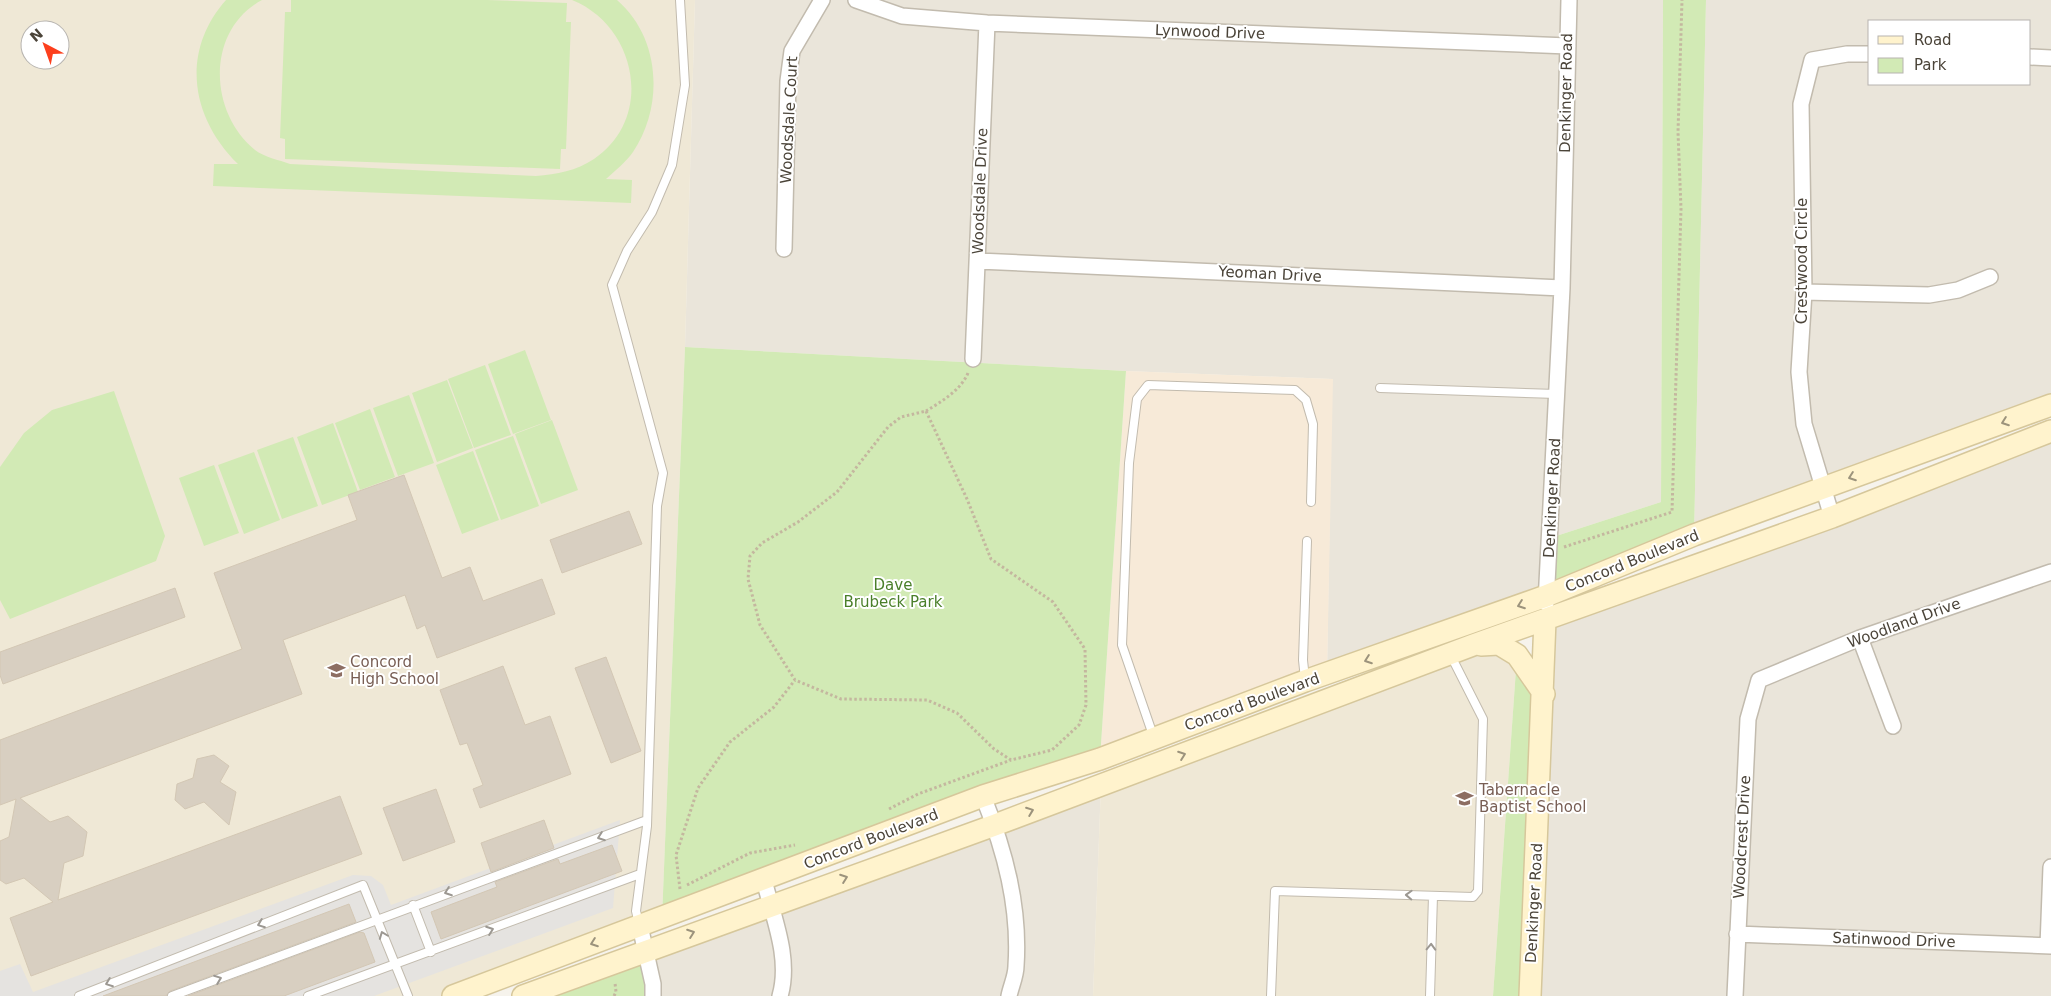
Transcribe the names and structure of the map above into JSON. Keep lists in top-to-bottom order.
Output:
{
  "streets": {
    "street": [
      "Lynwood Drive",
      "Denkinger Road",
      "Woodsdale Court",
      "Woodsdale Drive",
      "Crestwood Circle",
      "Yeoman Drive",
      "Concord Boulevard",
      "Woodland Drive",
      "Woodcrest Drive",
      "Satinwood Drive"
    ]
  },
  "crossings": [
    ["Lynwood Drive", "Denkinger Road"],
    ["Lynwood Drive", "Woodsdale Drive"],
    ["Denkinger Road", "Yeoman Drive"],
    ["Denkinger Road", "Concord Boulevard"],
    ["Woodsdale Drive", "Yeoman Drive"],
    ["Crestwood Circle", "Concord Boulevard"],
    ["Woodland Drive", "Woodcrest Drive"],
    ["Woodcrest Drive", "Satinwood Drive"]
  ],
  "parks": ["Dave Brubeck Park"],
  "places": {
    "school or university": ["Concord High School", "Tabernacle Baptist School"]
  },
  "legend": ["Road", "Park"],
  "north": "top left"
}
